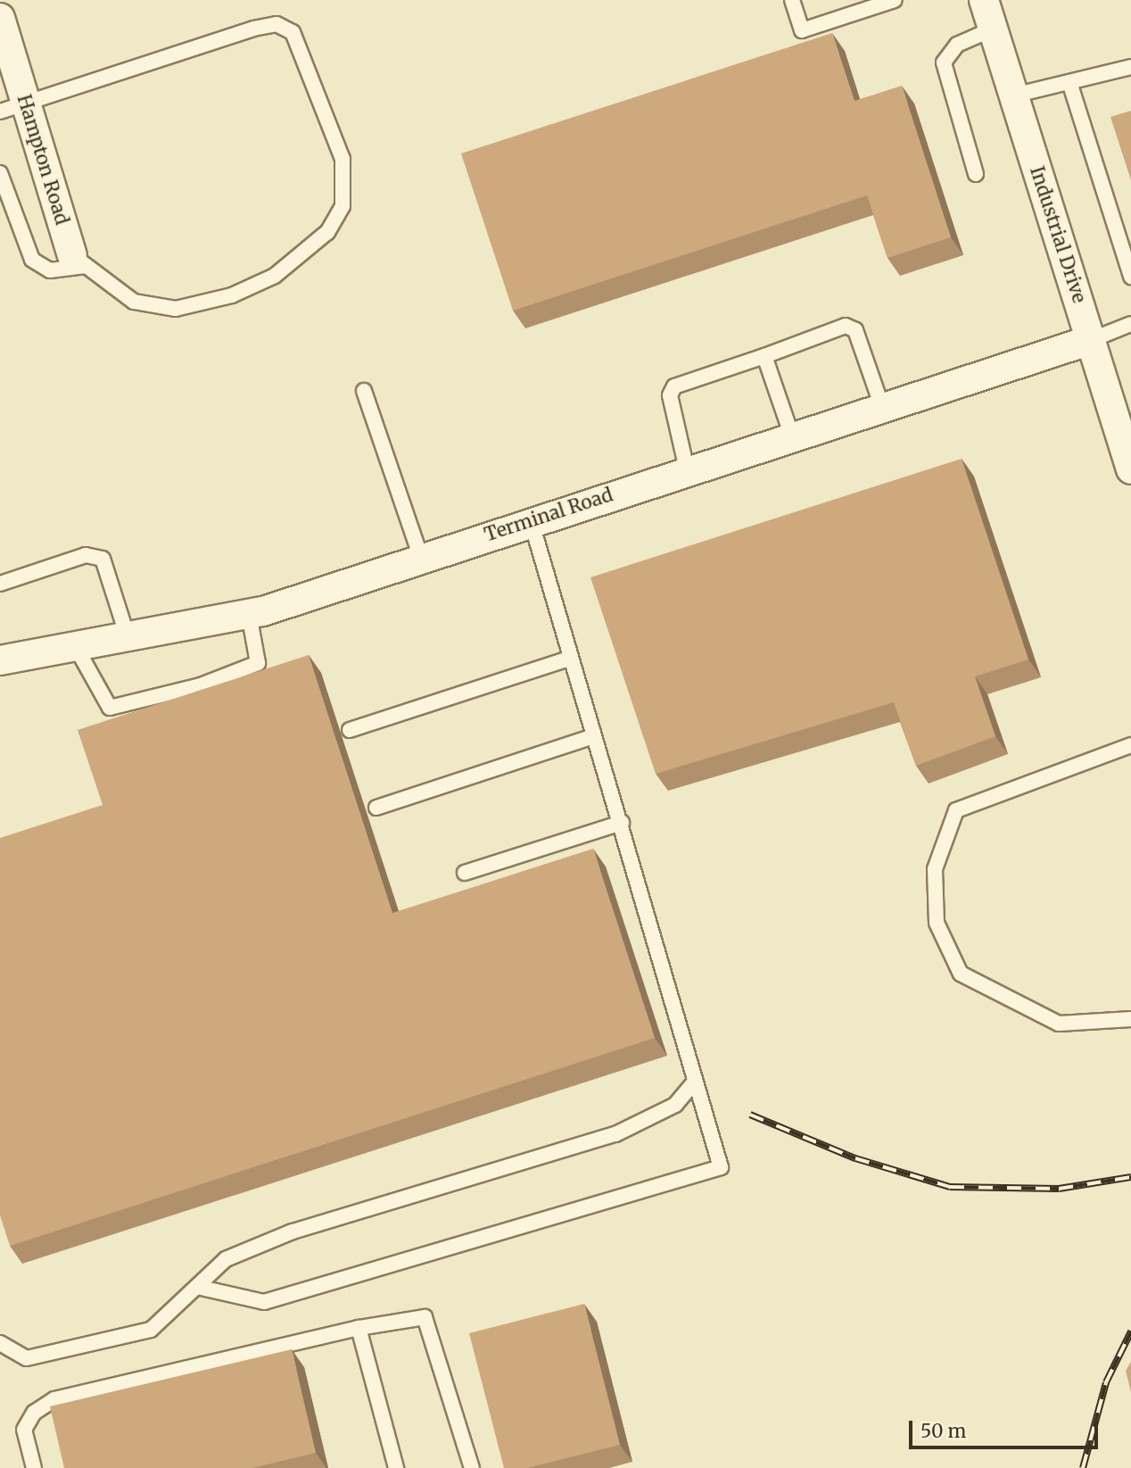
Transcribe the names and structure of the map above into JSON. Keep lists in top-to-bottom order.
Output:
{
  "streets": {
    "street": ["Hampton Road", "Industrial Drive", "Terminal Road"]
  },
  "crossings": [
    ["Industrial Drive", "Terminal Road"]
  ],
  "scale_bar": "50 m"
}
